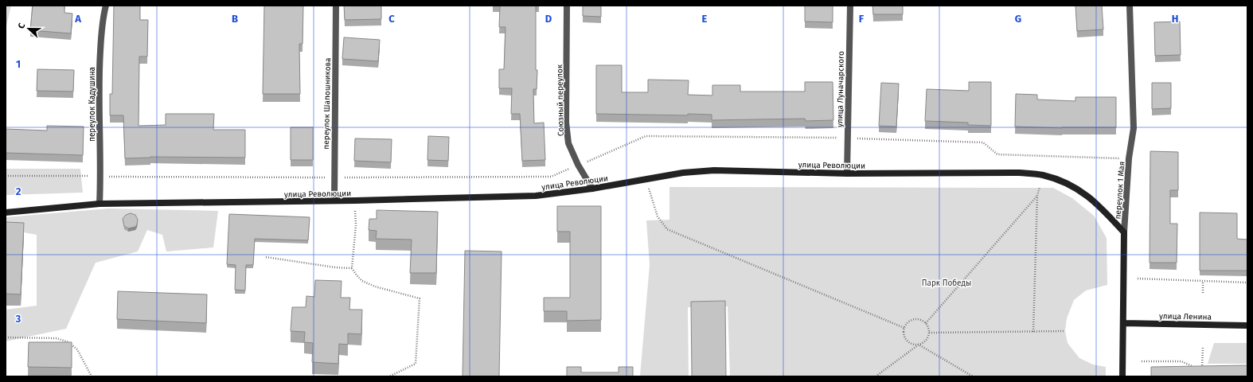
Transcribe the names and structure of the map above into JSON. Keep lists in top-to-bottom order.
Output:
{
  "streets": {
    "main road": ["улица Революции", "переулок 1 Мая", "улица Ленина"],
    "street": [
      "улица Луначарского",
      "Союзный переулок",
      "переулок Шапошникова",
      "переулок Кадушина"
    ]
  },
  "crossings": [
    ["улица Луначарского", "улица Революции"],
    ["Союзный переулок", "улица Революции"],
    ["переулок Шапошникова", "улица Революции"],
    ["переулок Кадушина", "улица Революции"],
    ["улица Революции", "переулок 1 Мая"],
    ["переулок 1 Мая", "улица Ленина"]
  ],
  "parks": ["Парк Победы"],
  "north": "left",
  "grid": {
    "columns": [
      "A",
      "B",
      "C",
      "D",
      "E",
      "F",
      "G",
      "H"
    ],
    "rows": ["1", "2", "3"]
  }
}
